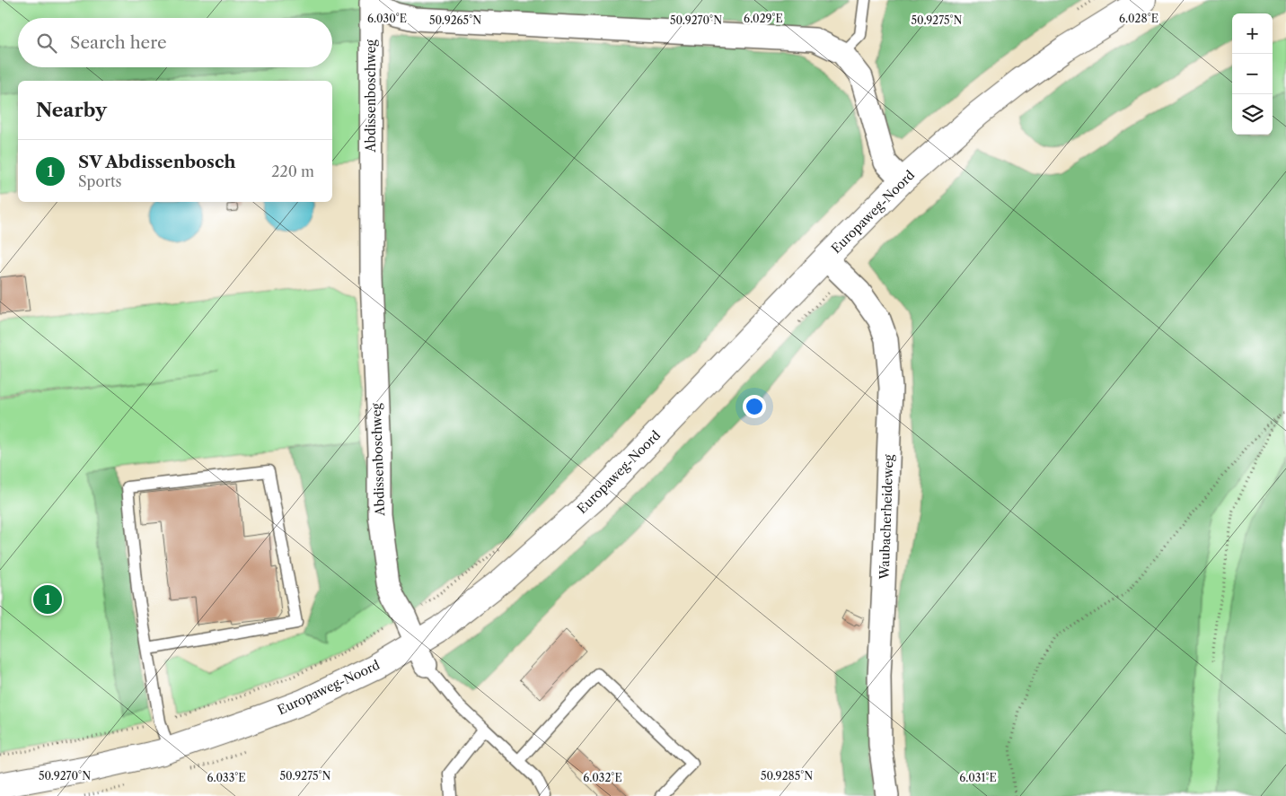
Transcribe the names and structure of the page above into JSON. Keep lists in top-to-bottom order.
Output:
{
  "streets": {
    "street": ["Abdissenboschweg", "Europaweg-Noord", "Waubacherheideweg"]
  },
  "crossings": [
    ["Abdissenboschweg", "Europaweg-Noord"],
    ["Europaweg-Noord", "Waubacherheideweg"]
  ],
  "page": {
    "map_buttons": ["+", "−"],
    "search": "Search here",
    "heading": "Nearby",
    "list": [
      {
        "mark": "1",
        "name": "SV Abdissenbosch",
        "note": "Sports",
        "value": "220 m"
      }
    ],
    "pins": "1"
  },
  "coordinates": [
    "6.029°E",
    "6.030°E",
    "6.028°E",
    "50.9265°N",
    "50.9270°N",
    "50.9275°N",
    "50.9285°N",
    "6.033°E",
    "6.032°E",
    "6.031°E"
  ]
}
